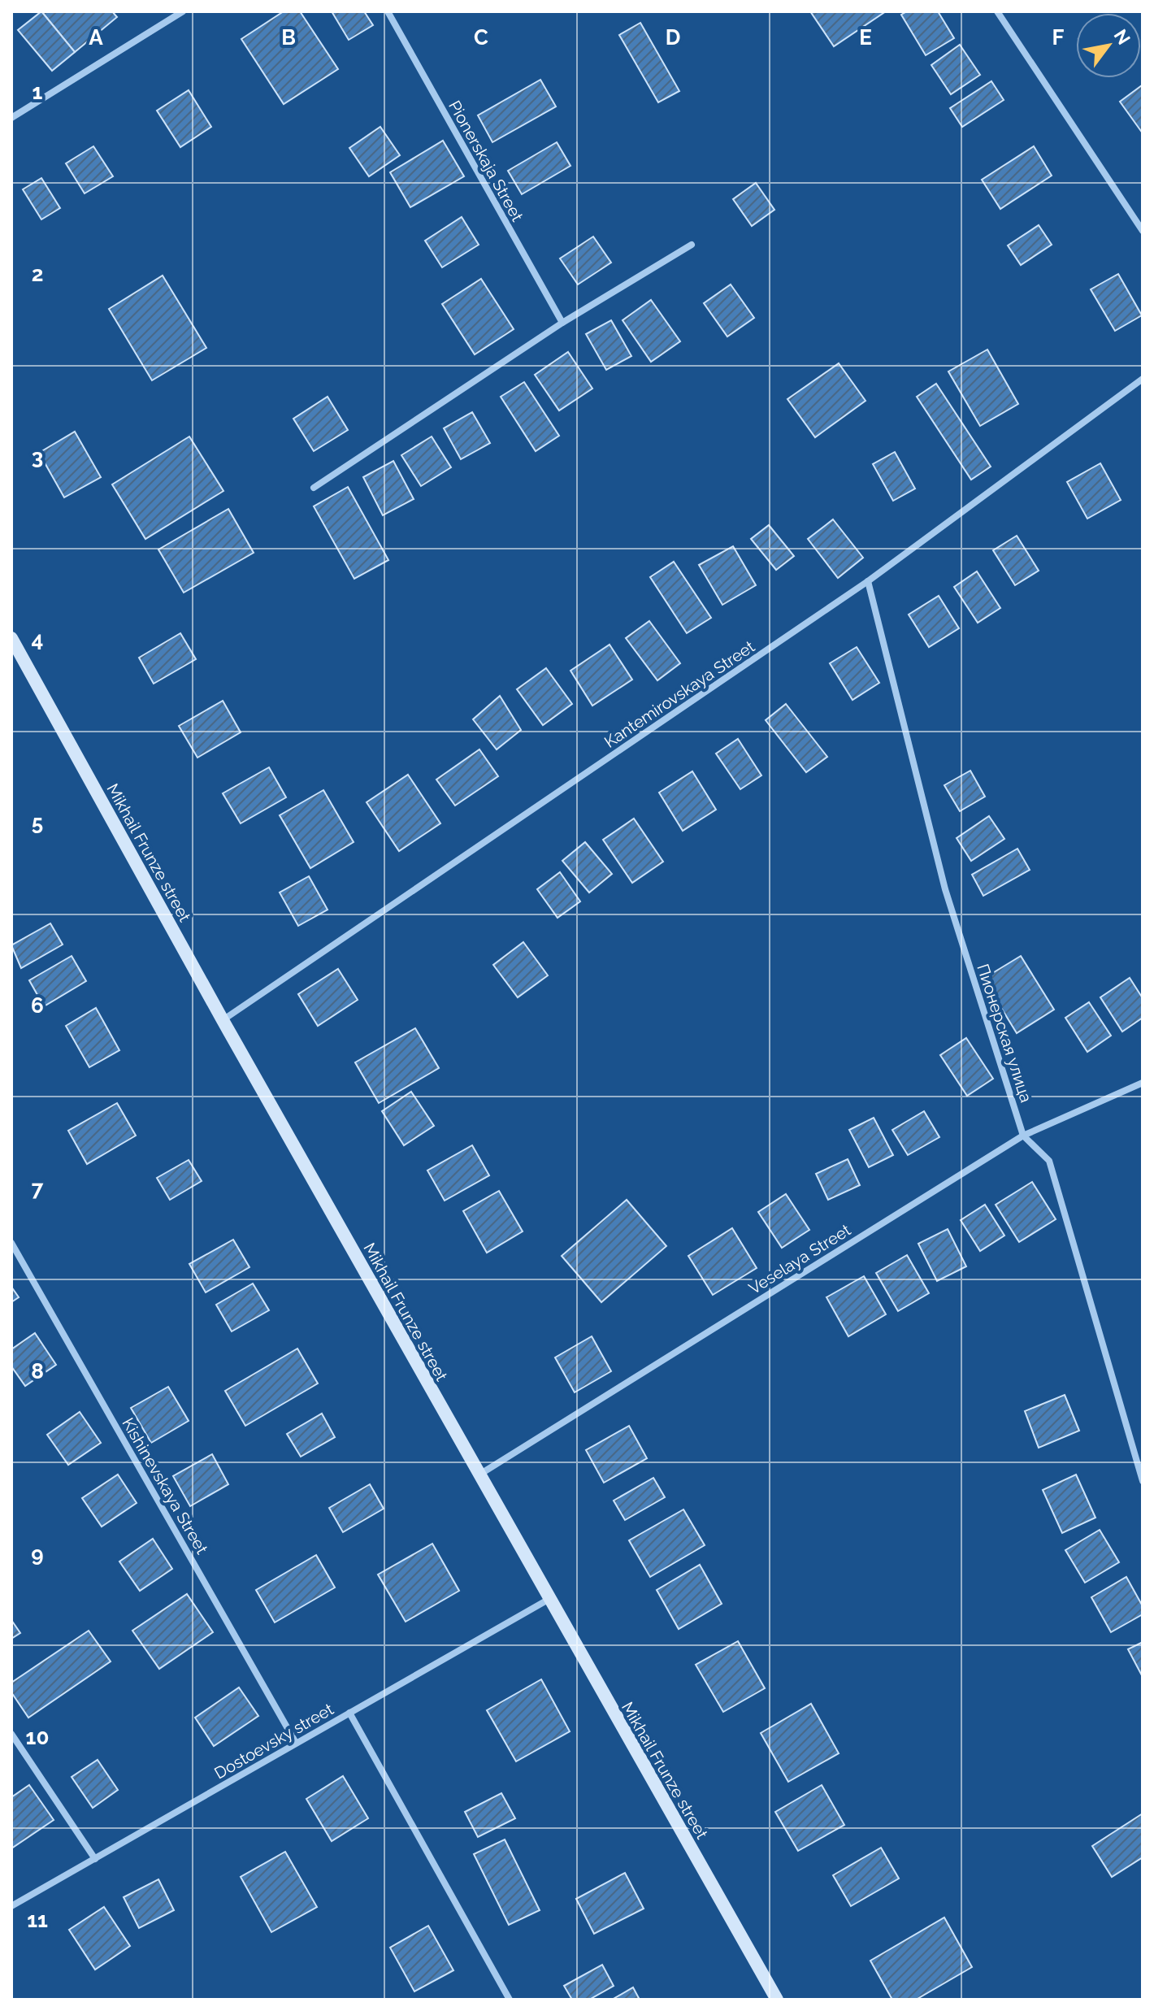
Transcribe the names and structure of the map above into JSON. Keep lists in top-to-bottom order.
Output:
{
  "streets": {
    "main road": ["Mikhail Frunze street"],
    "street": [
      "Pionerskaja Street",
      "Kantemirovskaya Street",
      "Пионерская улица",
      "Veselaya Street",
      "Kishinevskaya Street",
      "Dostoevsky street"
    ]
  },
  "crossings": [
    ["Kantemirovskaya Street", "Mikhail Frunze street"],
    ["Kantemirovskaya Street", "Пионерская улица"],
    ["Mikhail Frunze street", "Veselaya Street"],
    ["Mikhail Frunze street", "Dostoevsky street"],
    ["Пионерская улица", "Veselaya Street"],
    ["Kishinevskaya Street", "Dostoevsky street"]
  ],
  "north": "top right",
  "grid": {
    "columns": [
      "A",
      "B",
      "C",
      "D",
      "E",
      "F"
    ],
    "rows": [
      "1",
      "2",
      "3",
      "4",
      "5",
      "6",
      "7",
      "8",
      "9",
      "10",
      "11"
    ]
  }
}
